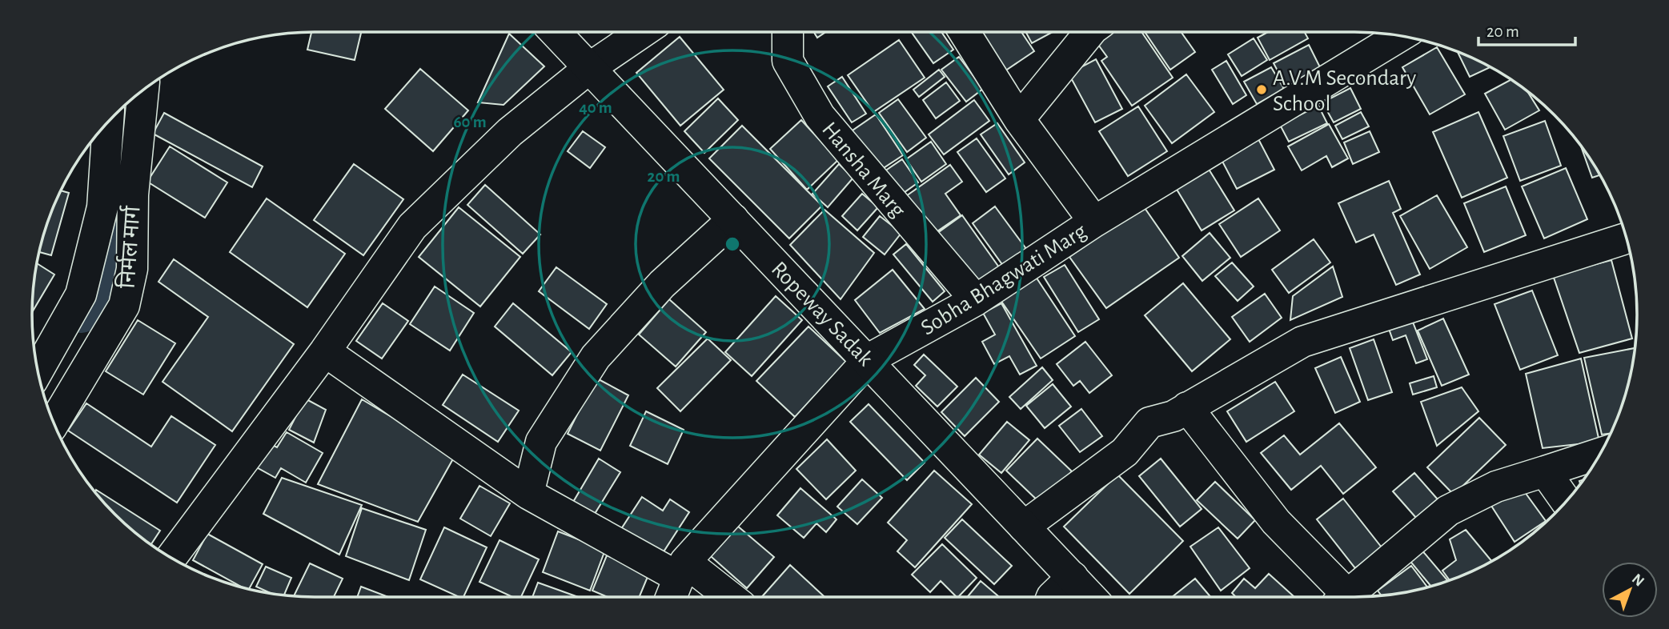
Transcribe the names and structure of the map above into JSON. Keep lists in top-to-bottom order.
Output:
{
  "streets": {
    "street": [
      "Hansha Marg",
      "निर्मल मार्ग",
      "Sobha Bhagwati Marg",
      "Ropeway Sadak"
    ]
  },
  "crossings": [
    ["Hansha Marg", "Sobha Bhagwati Marg"],
    ["Sobha Bhagwati Marg", "Ropeway Sadak"]
  ],
  "places": ["A.V.M Secondary School"],
  "scale_bar": "20 m",
  "north": "top right",
  "rings": ["40 m", "60 m", "20 m"]
}
